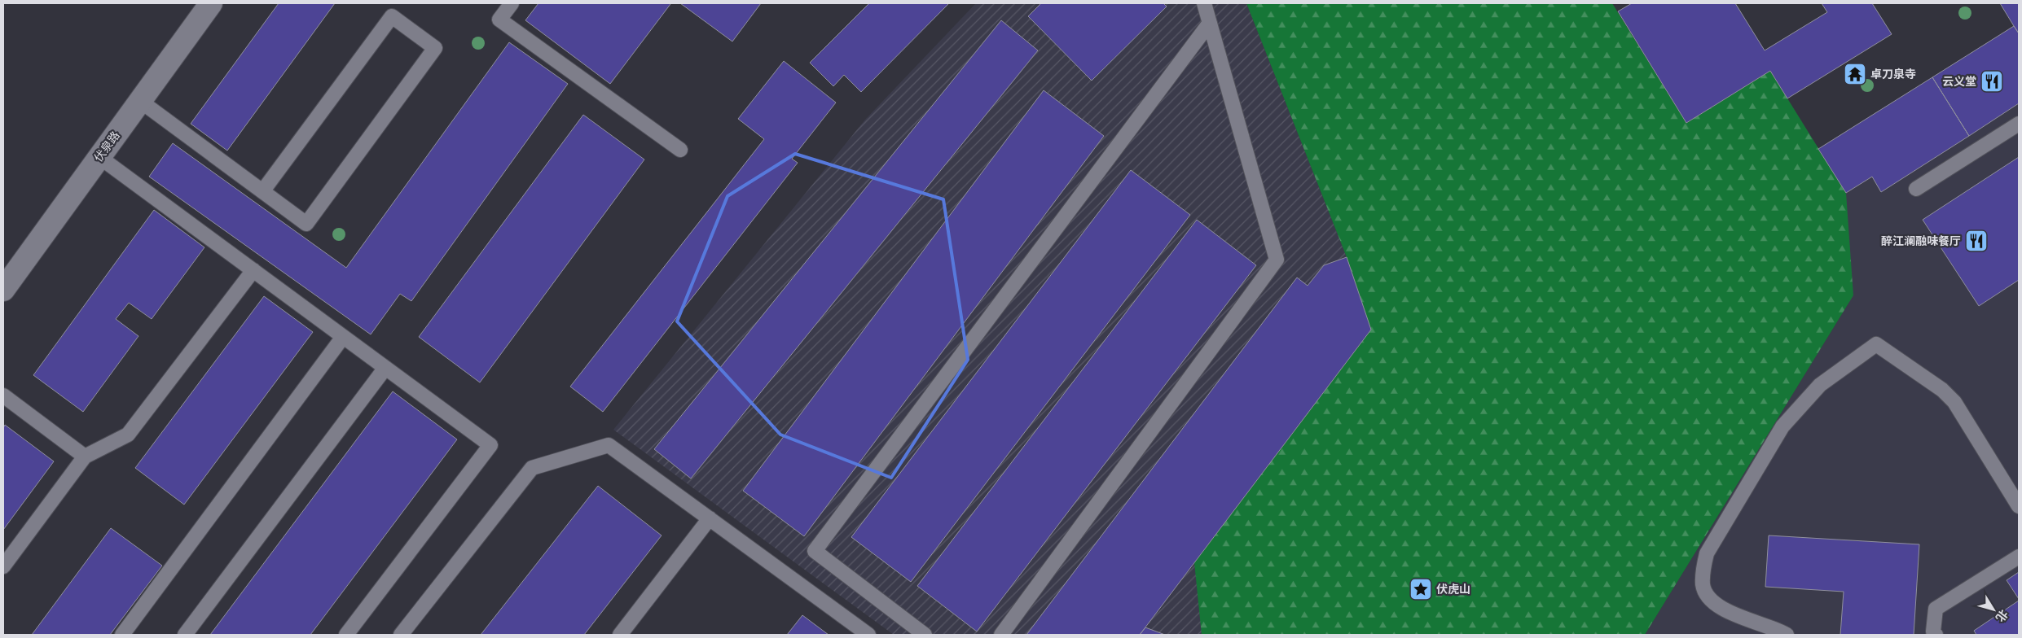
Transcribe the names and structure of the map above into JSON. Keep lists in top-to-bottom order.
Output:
{
  "streets": {
    "street": ["伏泉路"]
  },
  "places": {
    "temple": ["卓刀泉寺"],
    "restaurant": ["云义堂", "醉江澜融味餐厅"],
    "place": ["伏虎山"]
  },
  "north": "bottom right"
}
